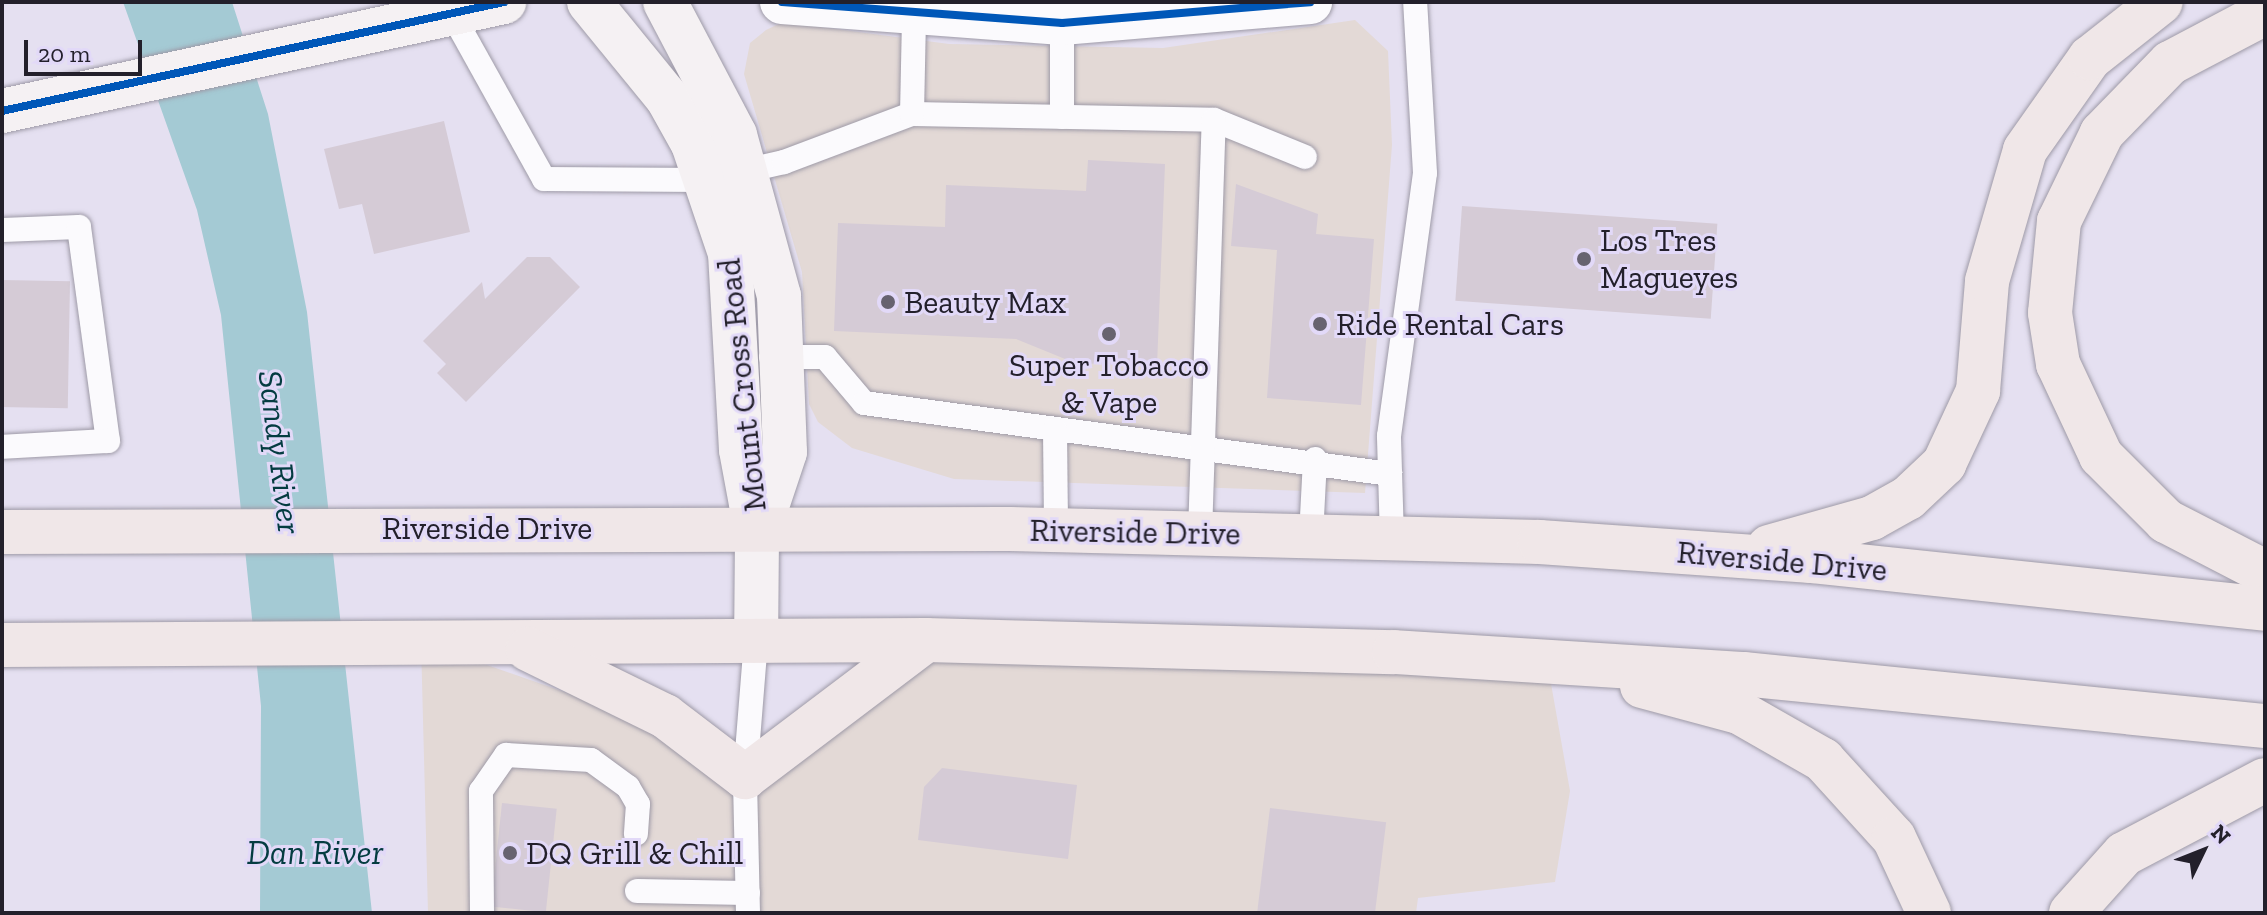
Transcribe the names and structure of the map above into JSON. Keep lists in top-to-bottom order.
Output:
{
  "streets": {
    "main road": ["Mount Cross Road", "Riverside Drive"]
  },
  "crossings": [
    ["Mount Cross Road", "Riverside Drive"]
  ],
  "water": ["Sandy River", "Dan River"],
  "places": [
    "Los Tres Magueyes",
    "Beauty Max",
    "Ride Rental Cars",
    "Super Tobacco & Vape",
    "DQ Grill & Chill"
  ],
  "scale_bar": "20 m",
  "north": "top right"
}
